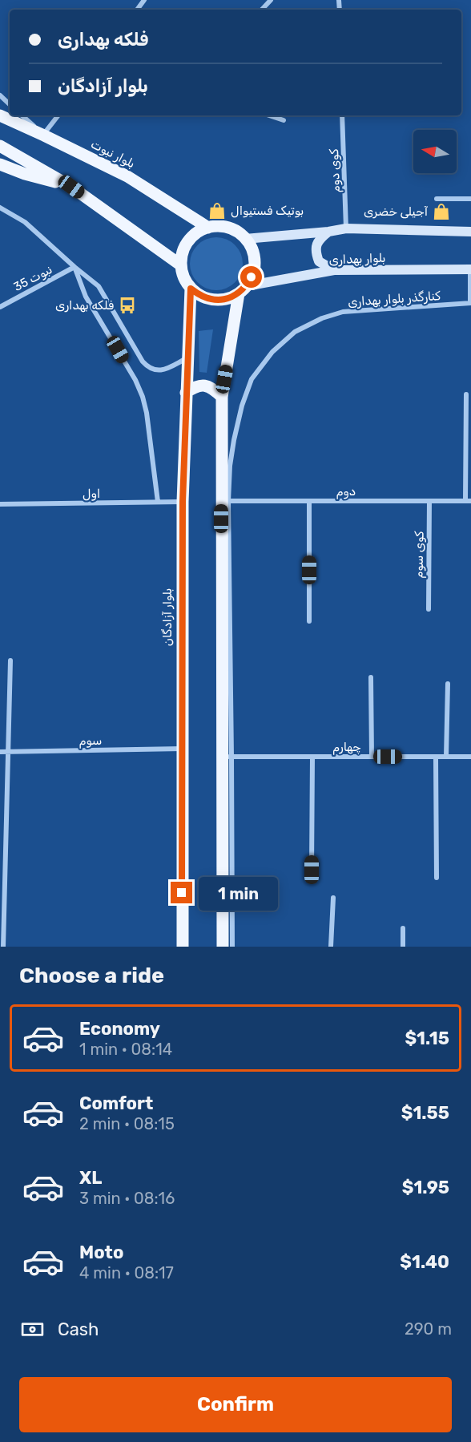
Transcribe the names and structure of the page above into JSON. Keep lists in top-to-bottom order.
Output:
{
  "streets": {
    "main road": ["بلوار نبوت", "بلوار بهداری", "بلوار آزادگان"],
    "street": [
      "کوی دوم",
      "نبوت 35",
      "کنارگذر بلوار بهداری",
      "دوم",
      "اول",
      "کوی سوم",
      "سوم",
      "چهارم"
    ]
  },
  "crossings": [
    ["بلوار نبوت", "بلوار بهداری"],
    ["بلوار نبوت", "بلوار آزادگان"],
    ["بلوار بهداری", "بلوار آزادگان"],
    ["کنارگذر بلوار بهداری", "دوم"],
    ["دوم", "کوی سوم"],
    ["اول", "بلوار آزادگان"],
    ["بلوار آزادگان", "سوم"]
  ],
  "places": {
    "shop": ["بوتیک فستیوال", "آجیلی خضری"],
    "bus stop": ["فلکه بهداری"]
  },
  "north": "left",
  "page": {
    "banner": ["فلکه بهداری", "بلوار آزادگان"],
    "bubble": "1 min",
    "heading": "Choose a ride",
    "list": [
      {
        "name": "Economy",
        "note": "1 min · 08:14",
        "value": "$1.15"
      },
      {
        "name": "Comfort",
        "note": "2 min · 08:15",
        "value": "$1.55"
      },
      {
        "name": "XL",
        "note": "3 min · 08:16",
        "value": "$1.95"
      },
      {
        "name": "Moto",
        "note": "4 min · 08:17",
        "value": "$1.40"
      }
    ],
    "pay": ["Cash", "290 m"],
    "buttons": "Confirm"
  }
}
